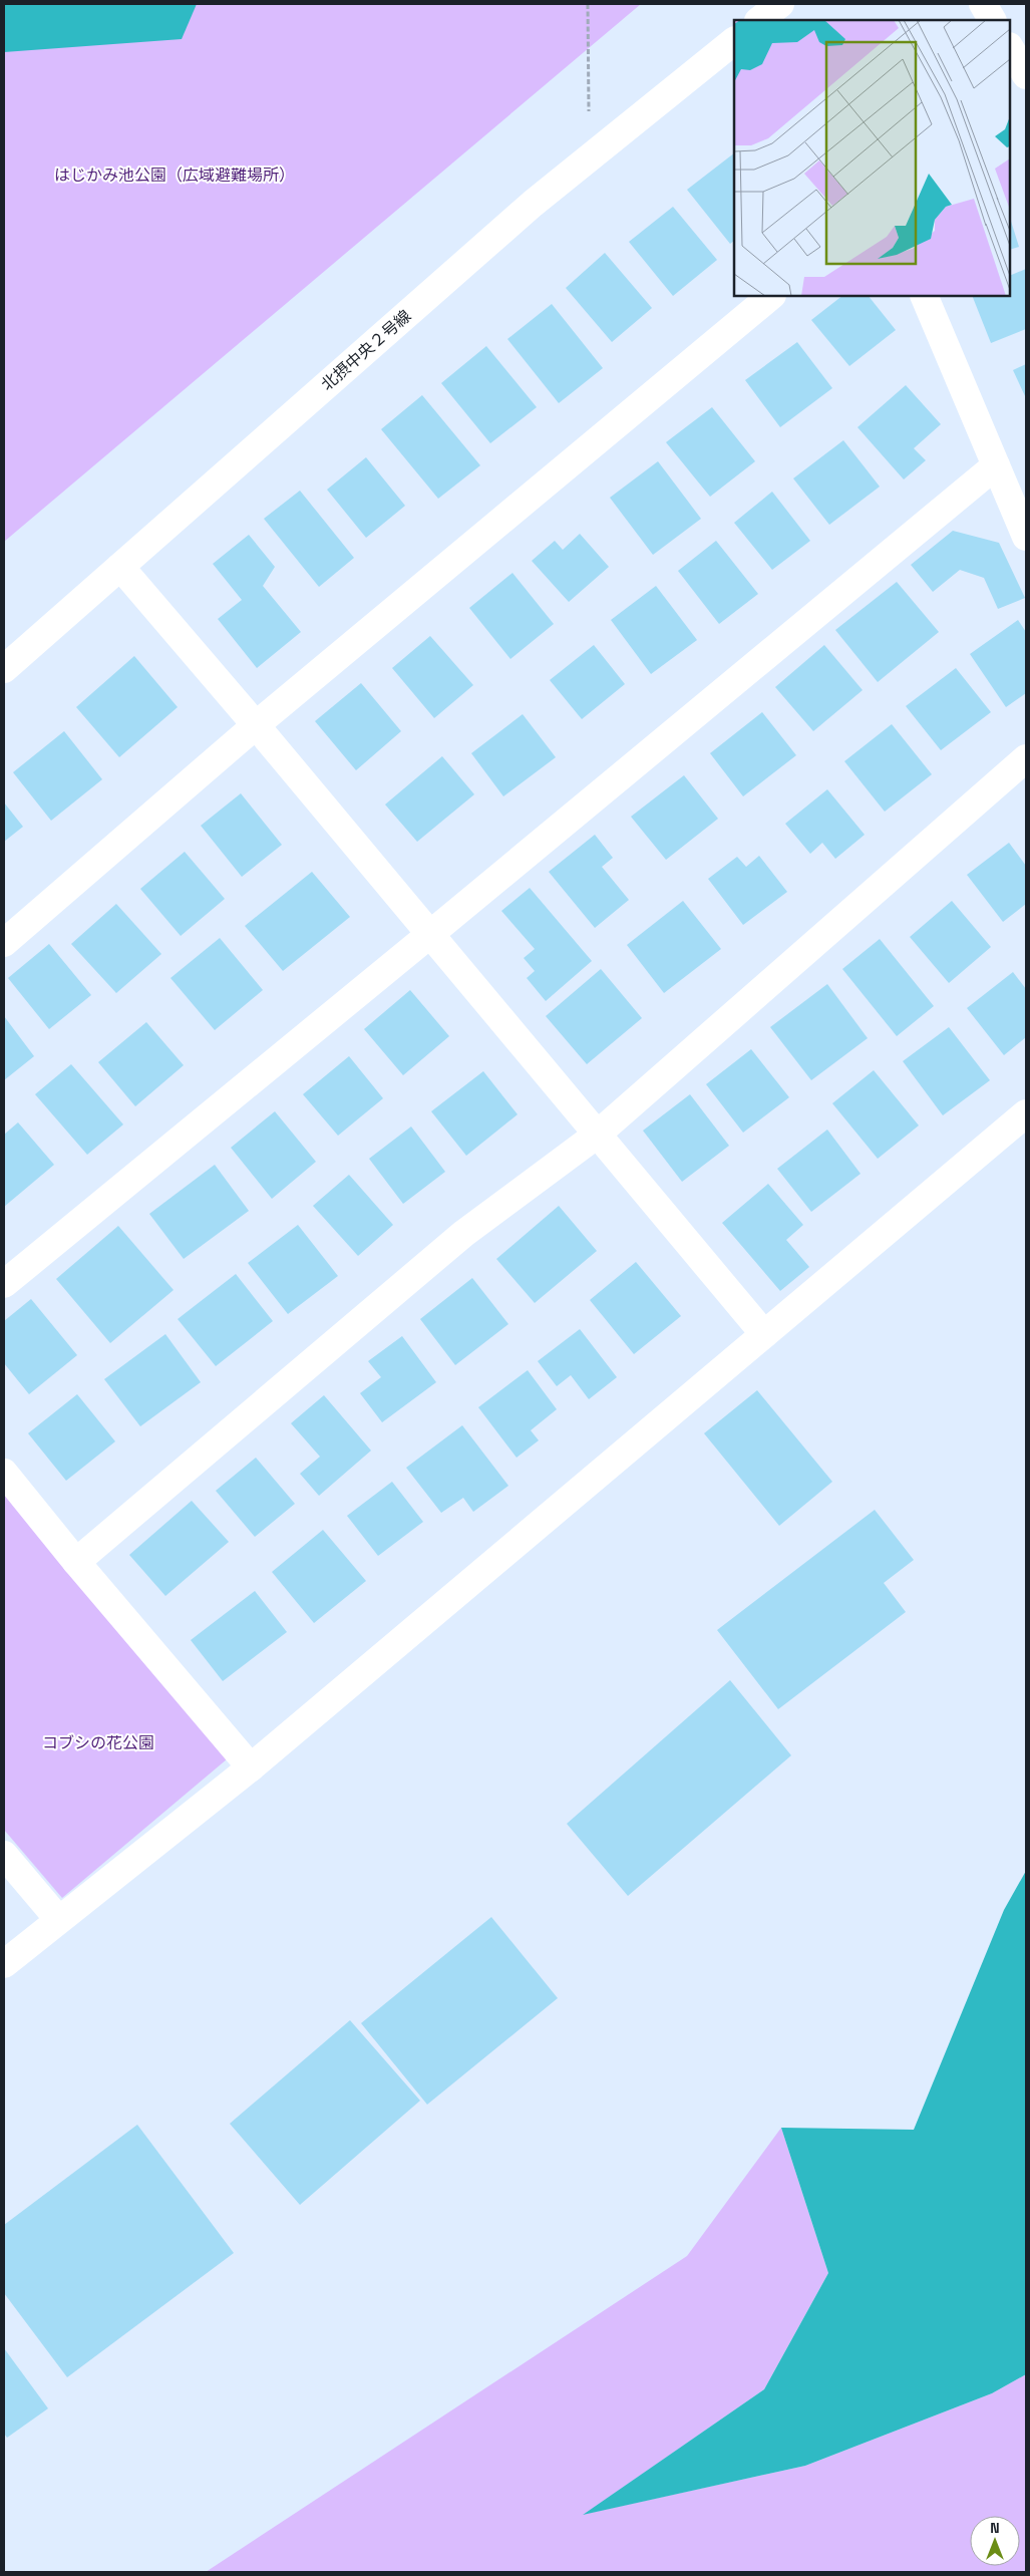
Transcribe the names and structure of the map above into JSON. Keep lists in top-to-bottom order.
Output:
{
  "streets": {
    "street": ["北摂中央２号線"]
  },
  "parks": ["はじかみ池公園（広域避難場所）", "コブシの花公園"],
  "north": "top"
}
